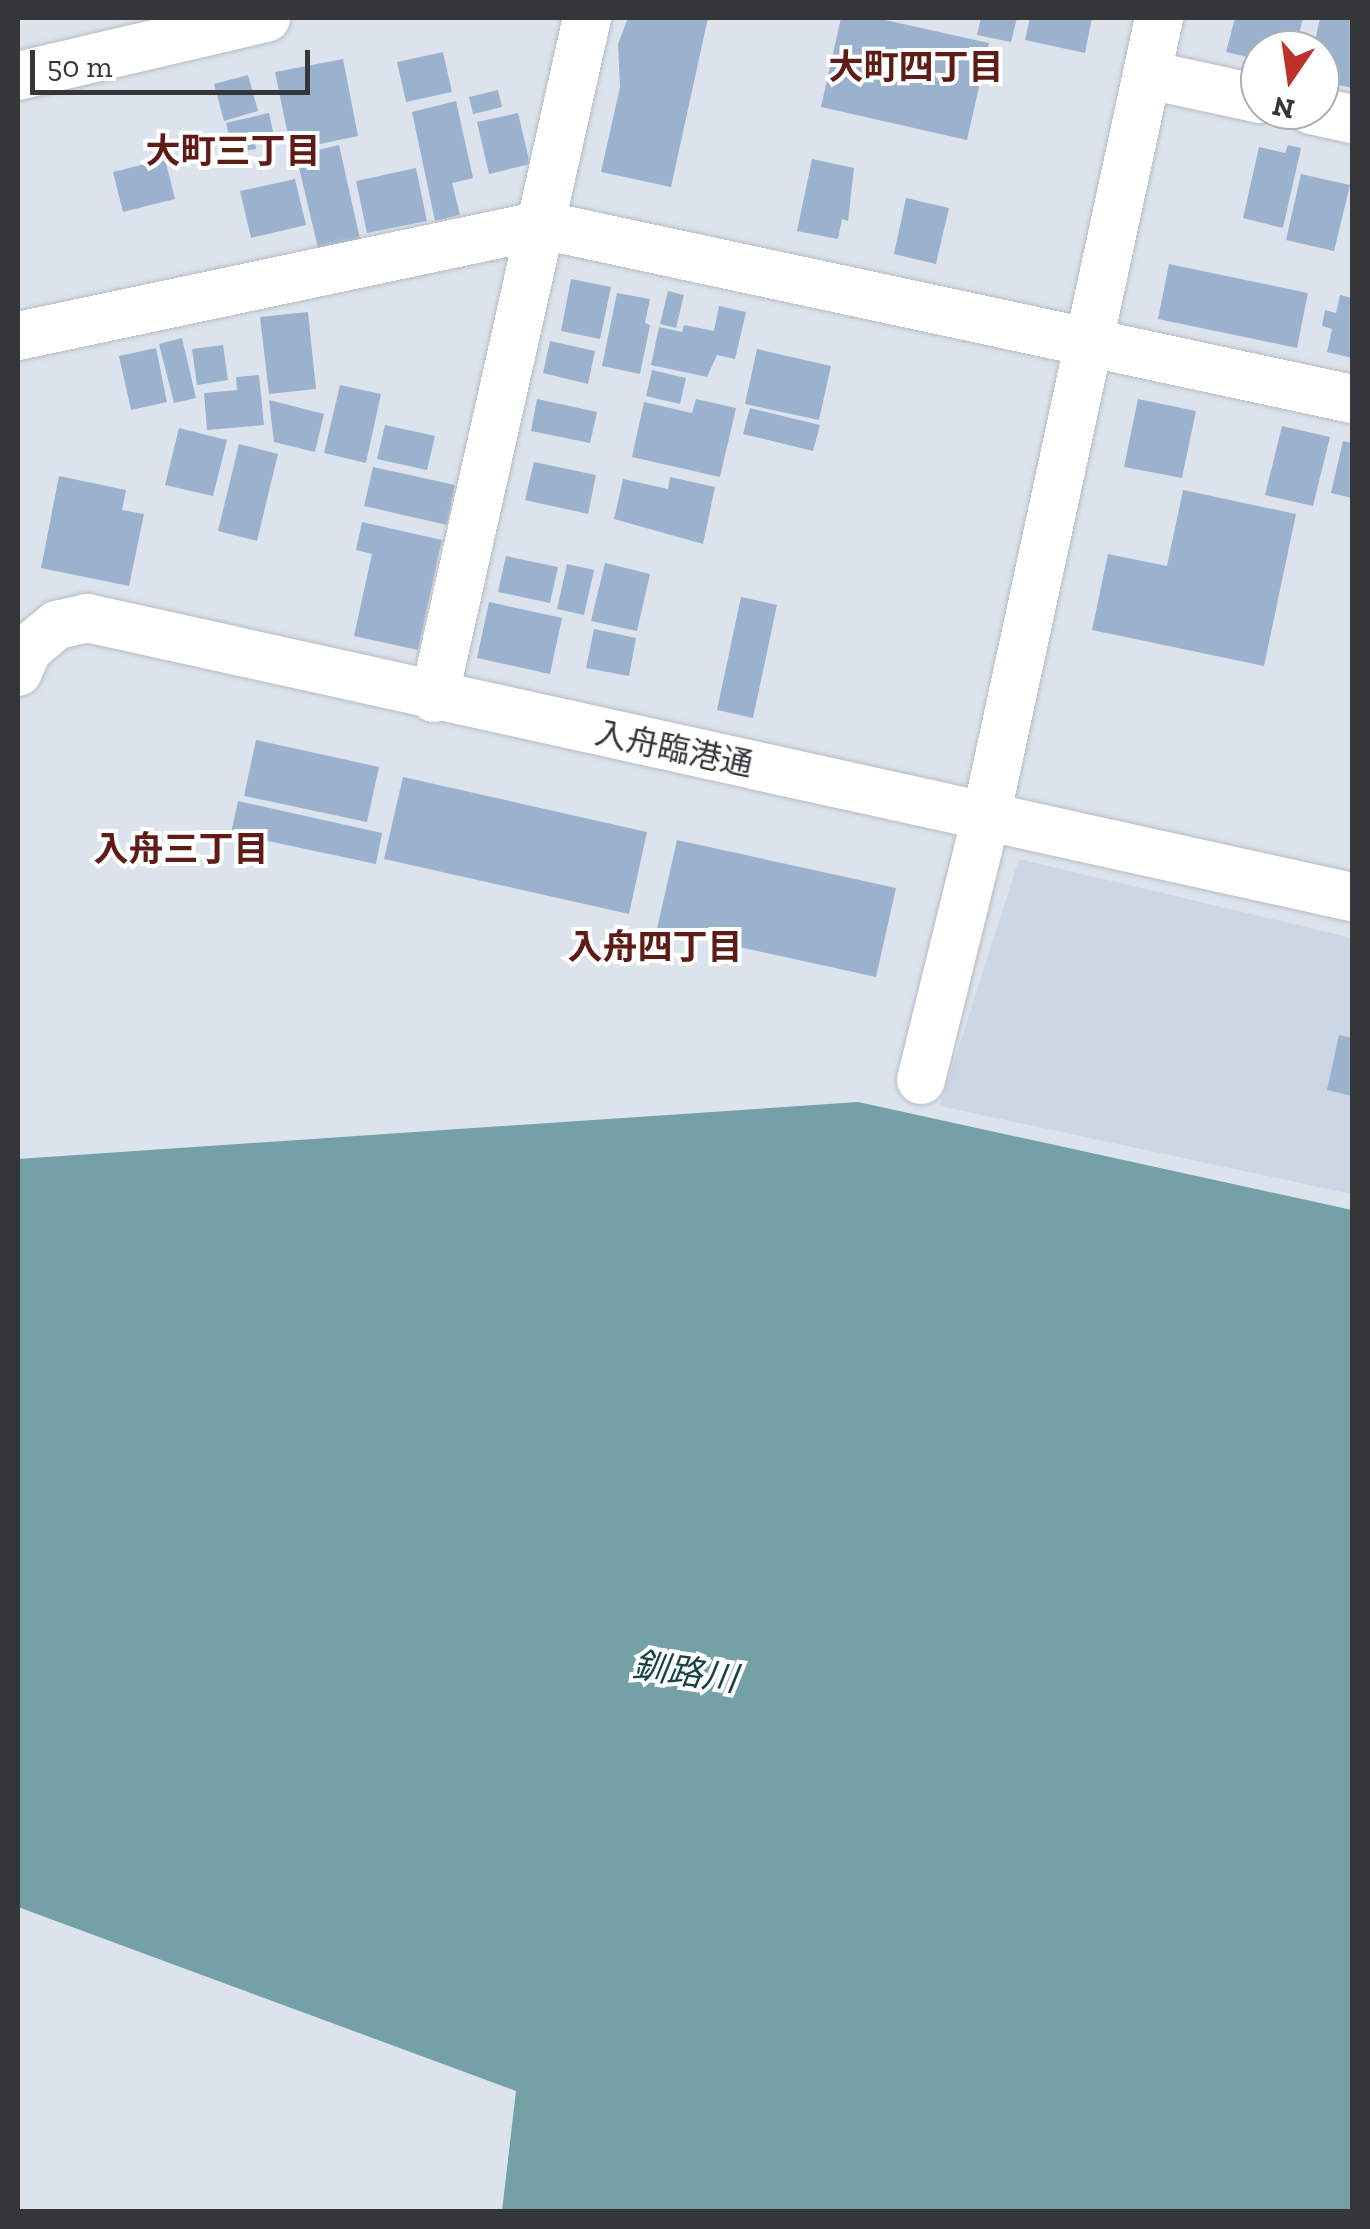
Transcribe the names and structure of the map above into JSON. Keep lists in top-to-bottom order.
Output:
{
  "streets": {
    "street": ["入舟臨港通"]
  },
  "districts": [
    "大町四丁目",
    "大町三丁目",
    "入舟三丁目",
    "入舟四丁目"
  ],
  "water": ["釧路川"],
  "scale_bar": "50 m",
  "north": "bottom"
}
